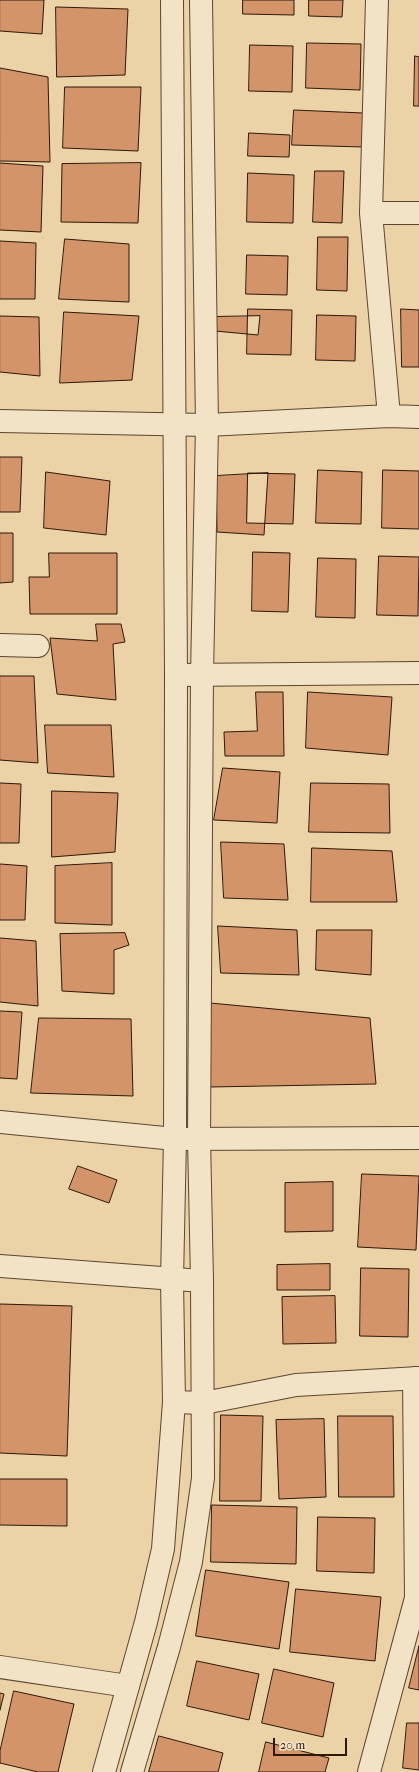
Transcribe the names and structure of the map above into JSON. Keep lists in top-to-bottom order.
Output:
{
  "scale_bar": "20 m"
}
